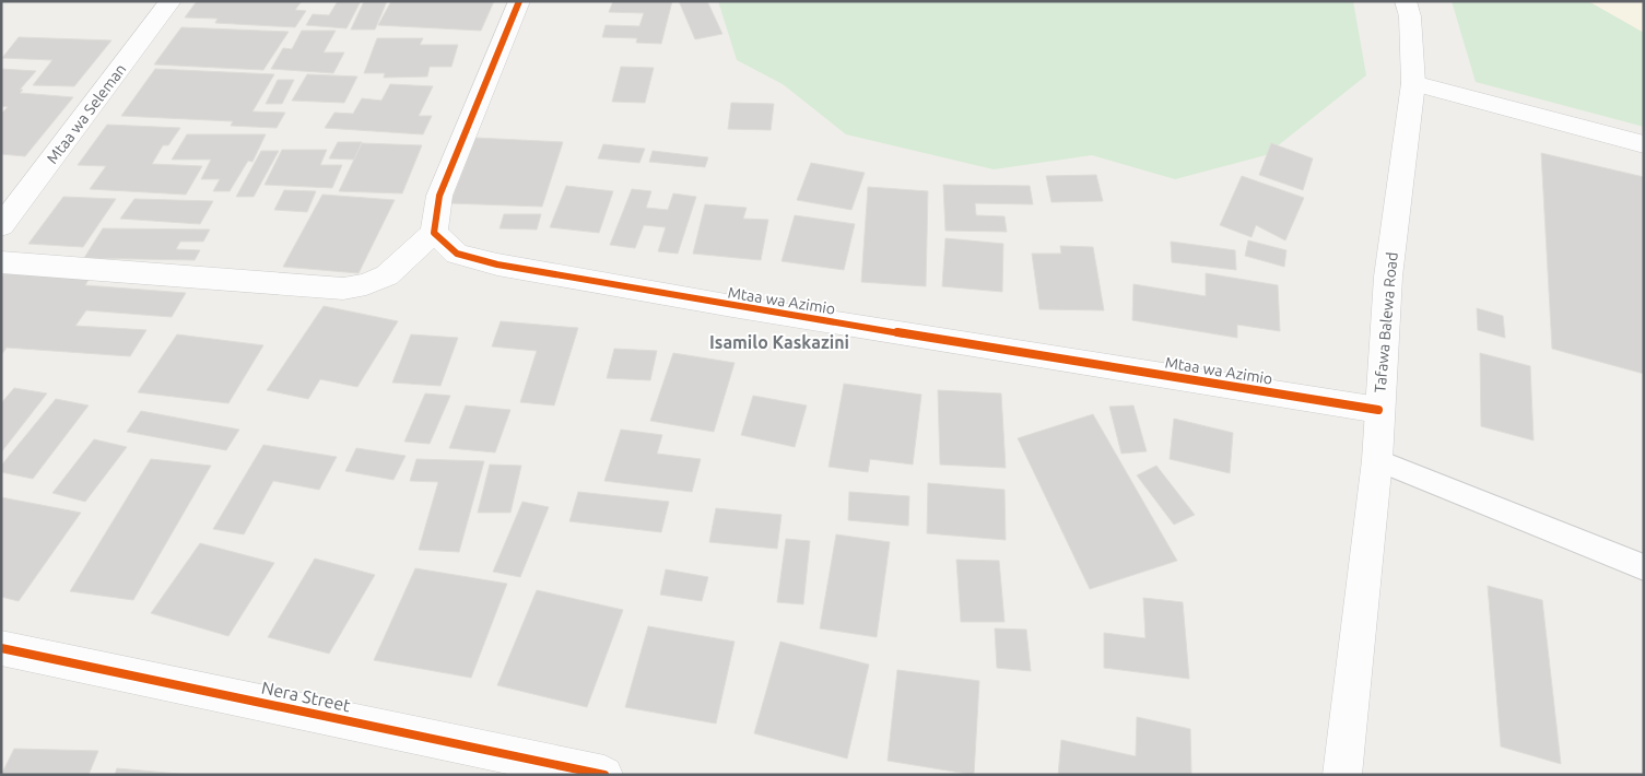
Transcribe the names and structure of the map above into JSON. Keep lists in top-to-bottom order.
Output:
{
  "streets": {
    "street": [
      "Mtaa wa Seleman",
      "Mtaa wa Azimio",
      "Tafawa Balewa Road",
      "Nera Street"
    ]
  },
  "crossings": [
    ["Mtaa wa Azimio", "Tafawa Balewa Road"]
  ],
  "districts": ["Isamilo Kaskazini"]
}
